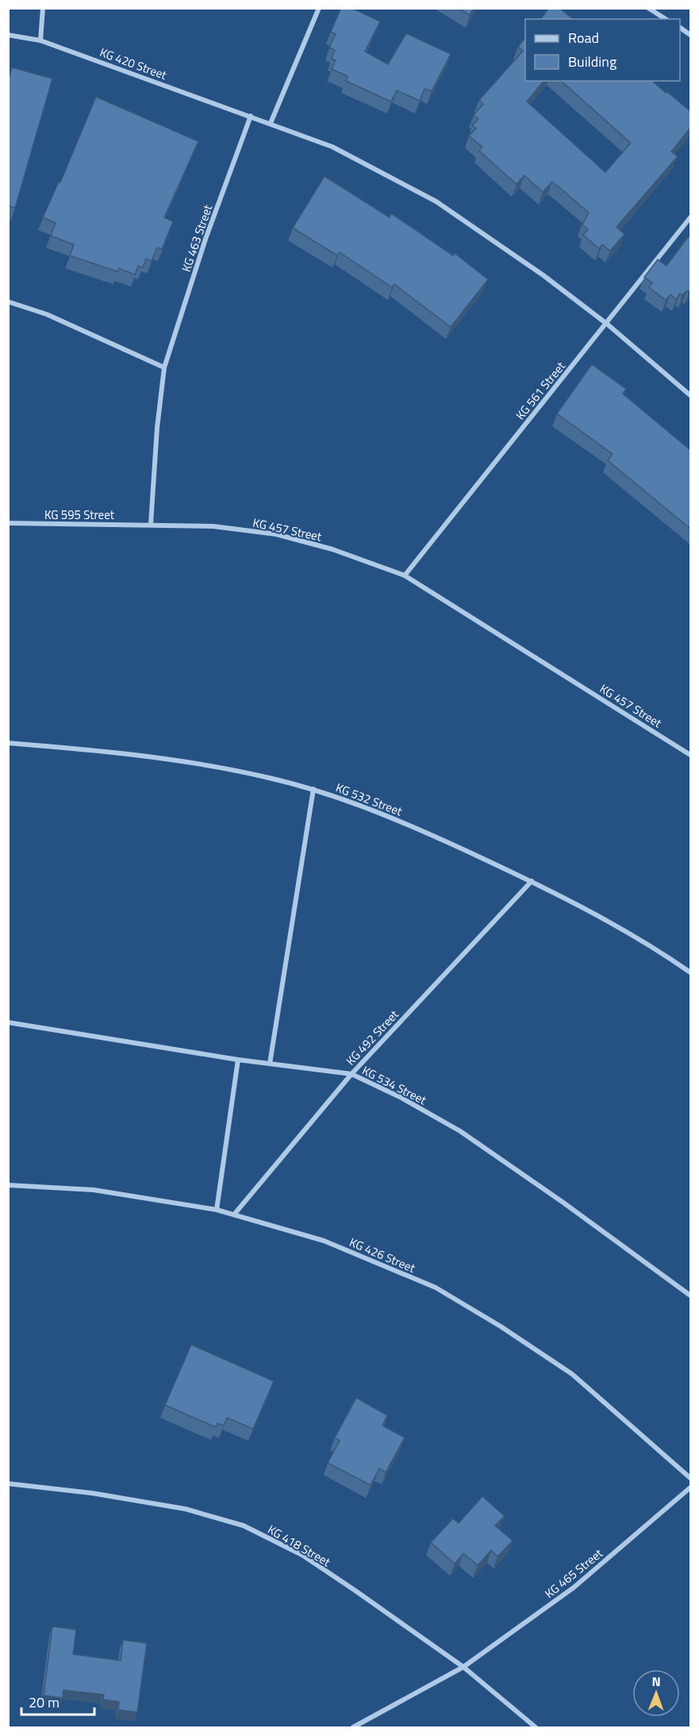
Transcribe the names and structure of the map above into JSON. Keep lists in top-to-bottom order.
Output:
{
  "streets": {
    "street": [
      "KG 420 Street",
      "KG 463 Street",
      "KG 561 Street",
      "KG 595 Street",
      "KG 457 Street",
      "KG 532 Street",
      "KG 492 Street",
      "KG 534 Street",
      "KG 426 Street",
      "KG 418 Street",
      "KG 465 Street"
    ]
  },
  "crossings": [
    ["KG 420 Street", "KG 463 Street"],
    ["KG 420 Street", "KG 561 Street"],
    ["KG 561 Street", "KG 457 Street"],
    ["KG 595 Street", "KG 457 Street"],
    ["KG 532 Street", "KG 492 Street"],
    ["KG 492 Street", "KG 534 Street"],
    ["KG 492 Street", "KG 426 Street"],
    ["KG 418 Street", "KG 465 Street"]
  ],
  "legend": ["Road", "Building"],
  "scale_bar": "20 m",
  "north": "top"
}
